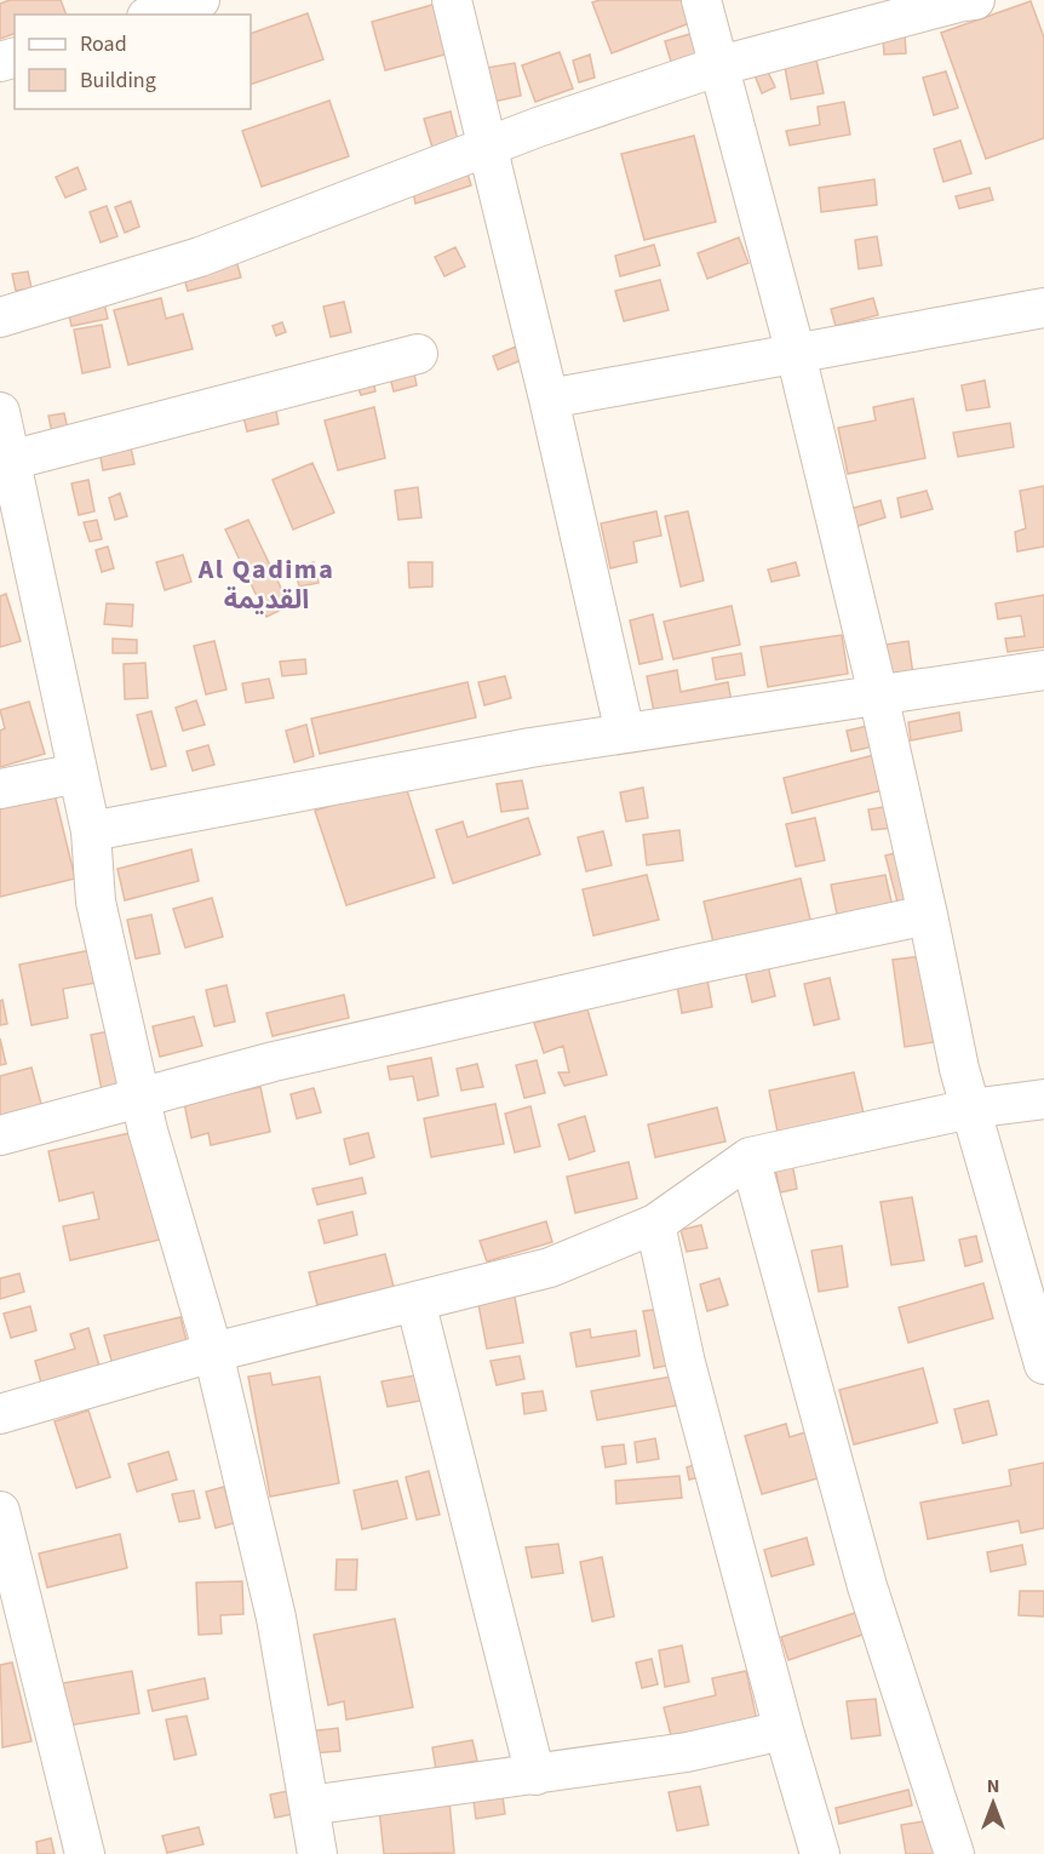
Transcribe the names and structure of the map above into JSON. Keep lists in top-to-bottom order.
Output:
{
  "districts": ["Al Qadima القديمة"],
  "legend": ["Road", "Building"],
  "north": "top"
}
